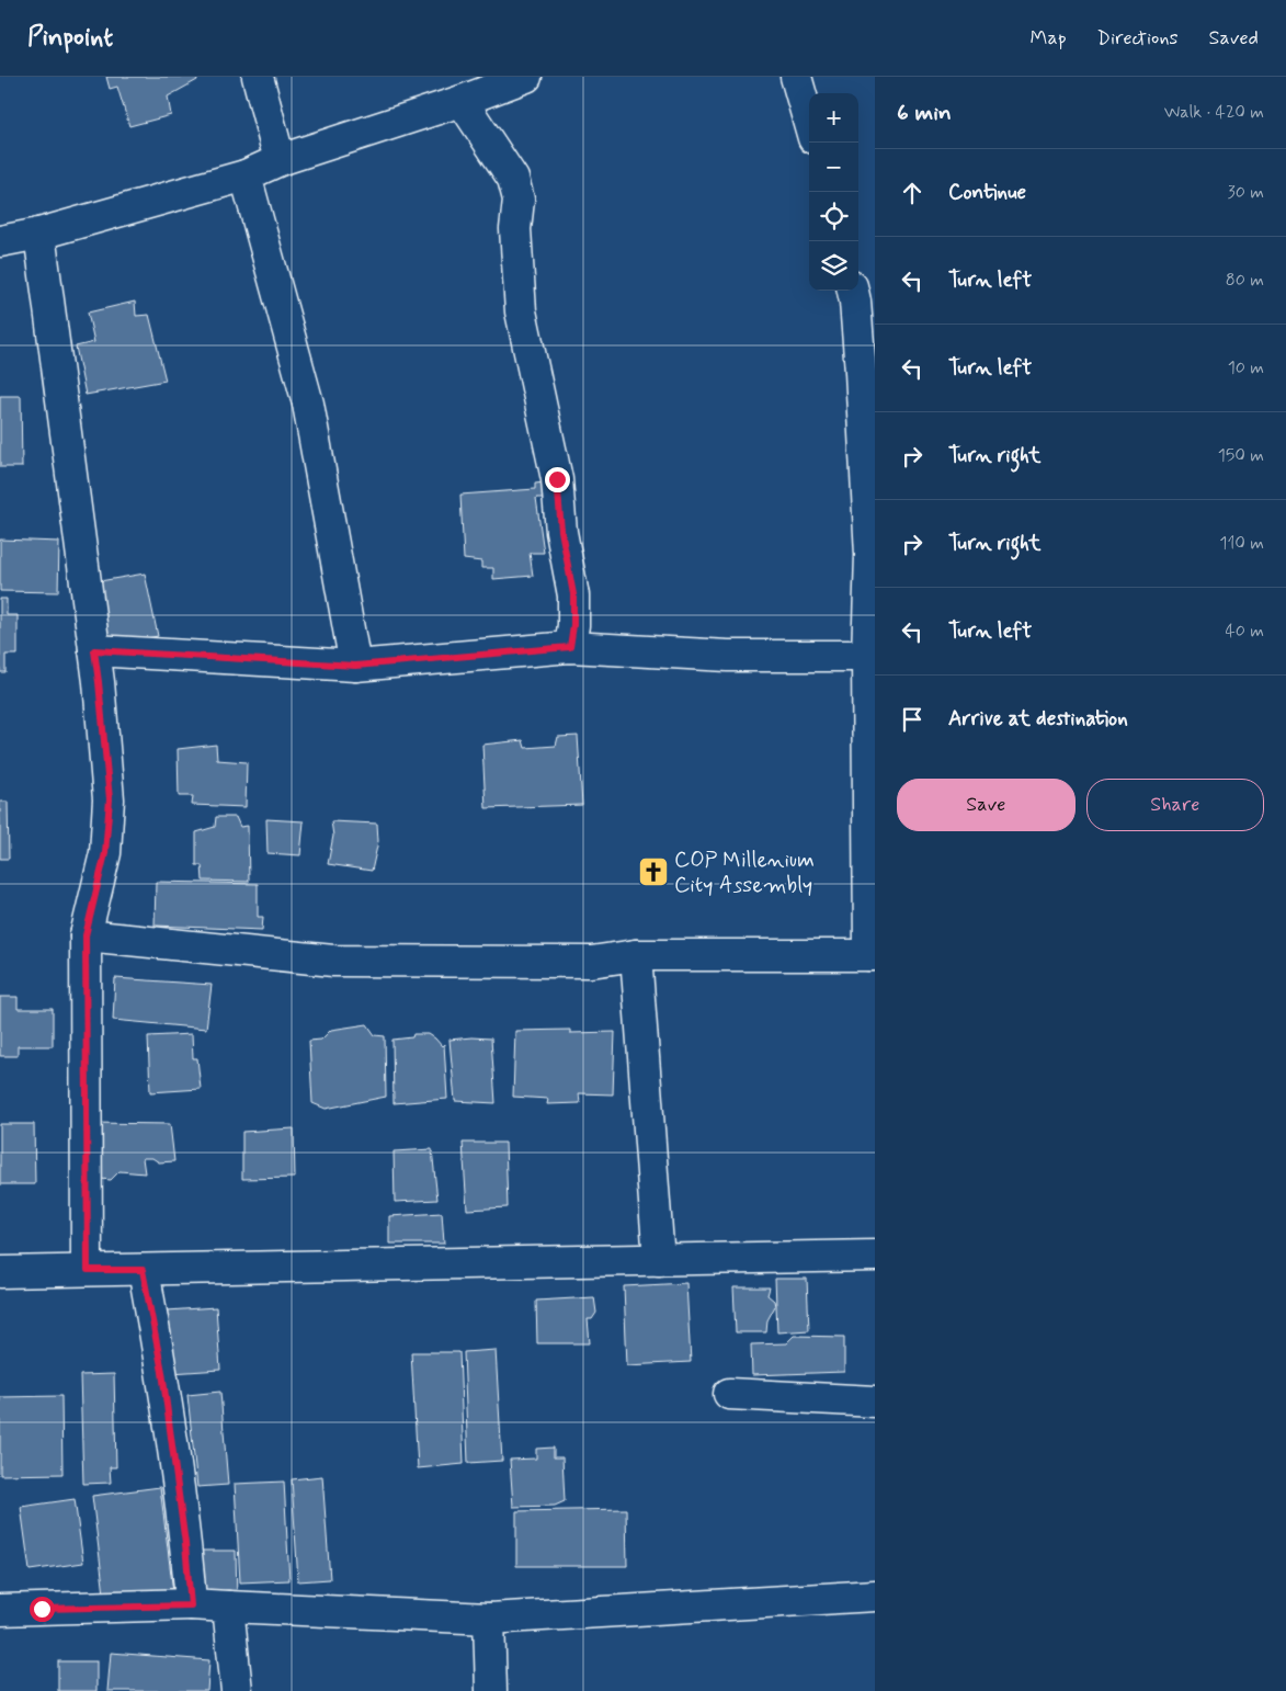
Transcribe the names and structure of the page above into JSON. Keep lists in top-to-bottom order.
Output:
{
  "places": {
    "church": ["COP Millenium City Assembly"]
  },
  "page": {
    "header": "Pinpoint",
    "nav": ["Map", "Directions", "Saved"],
    "heading": ["6 min", "Walk · 420 m"],
    "map_buttons": ["+", "−"],
    "list": [
      ["Continue", "30 m"],
      ["Turn left", "80 m"],
      ["Turn left", "10 m"],
      ["Turn right", "150 m"],
      ["Turn right", "110 m"],
      ["Turn left", "40 m"],
      "Arrive at destination"
    ],
    "buttons": ["Save", "Share"]
  }
}
